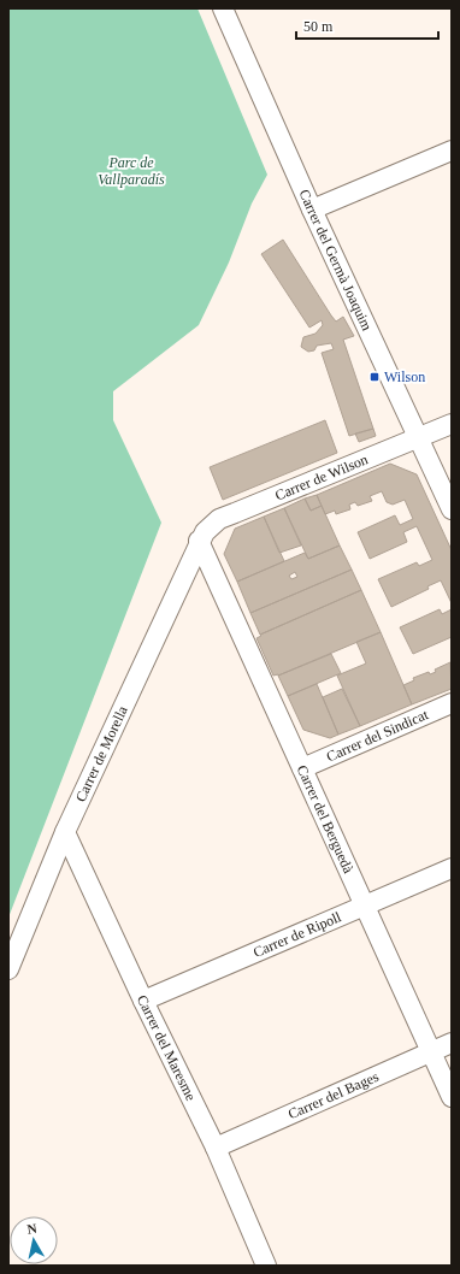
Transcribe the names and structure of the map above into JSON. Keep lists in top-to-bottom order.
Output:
{
  "streets": {
    "street": [
      "Carrer del Germà Joaquim",
      "Carrer de Wilson",
      "Carrer del Sindicat",
      "Carrer de Morella",
      "Carrer del Berguedà",
      "Carrer de Ripoll",
      "Carrer del Maresme",
      "Carrer del Bages"
    ]
  },
  "crossings": [
    ["Carrer del Germà Joaquim", "Carrer de Wilson"],
    ["Carrer de Wilson", "Carrer de Morella"],
    ["Carrer de Wilson", "Carrer del Berguedà"],
    ["Carrer del Sindicat", "Carrer del Berguedà"],
    ["Carrer de Morella", "Carrer del Berguedà"],
    ["Carrer de Morella", "Carrer del Maresme"],
    ["Carrer del Berguedà", "Carrer de Ripoll"],
    ["Carrer del Berguedà", "Carrer del Bages"],
    ["Carrer de Ripoll", "Carrer del Maresme"],
    ["Carrer del Maresme", "Carrer del Bages"]
  ],
  "parks": ["Parc de Vallparadís"],
  "places": {
    "transit": ["Wilson"]
  },
  "scale_bar": "50 m",
  "north": "top"
}
